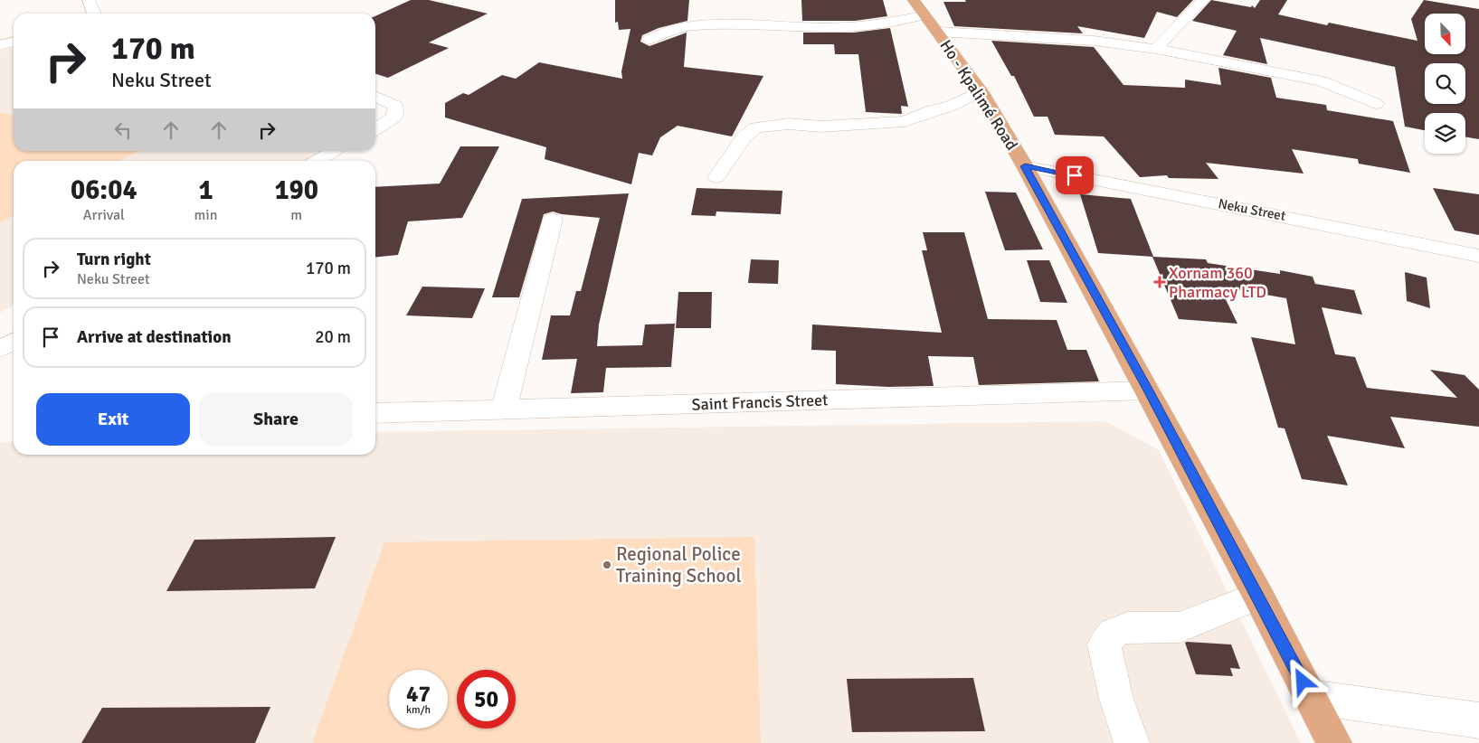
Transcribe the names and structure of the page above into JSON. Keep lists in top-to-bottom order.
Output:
{
  "streets": {
    "main road": ["Ho - Kpalimé Road"],
    "street": ["Neku Street", "Saint Francis Street"]
  },
  "crossings": [
    ["Ho - Kpalimé Road", "Neku Street"],
    ["Ho - Kpalimé Road", "Saint Francis Street"]
  ],
  "places": {
    "health": ["Xornam 360 Pharmacy LTD"],
    "other": ["Regional Police Training School"]
  },
  "north": "bottom right",
  "page": {
    "turn": ["170 m", "Neku Street"],
    "eta": [
      "06:04",
      "Arrival",
      "1",
      "min",
      "190",
      "m"
    ],
    "list": [
      {
        "name": "Turn right",
        "note": "Neku Street",
        "value": "170 m"
      },
      {
        "name": "Arrive at destination",
        "value": "20 m"
      }
    ],
    "buttons": ["Exit", "Share"],
    "speed": "47 km/h",
    "limit": "50"
  }
}
